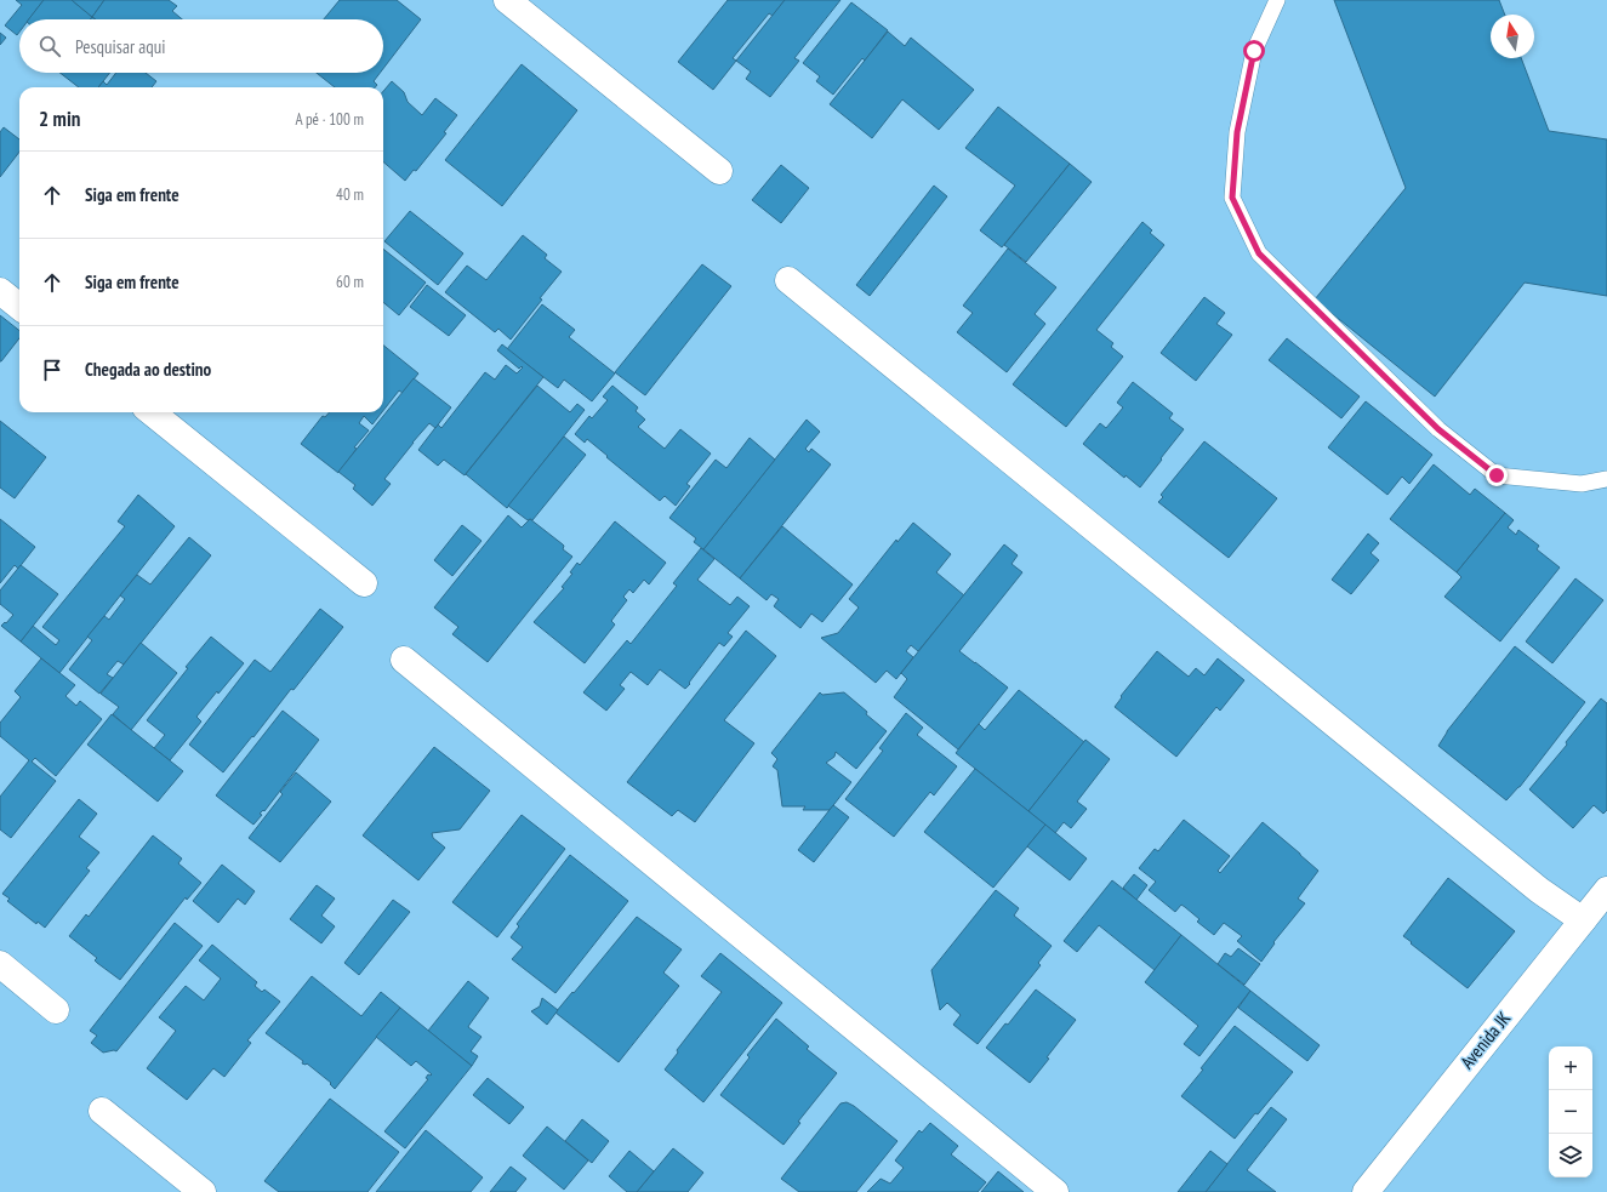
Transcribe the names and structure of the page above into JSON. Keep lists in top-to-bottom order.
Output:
{
  "streets": {
    "street": ["Avenida JK"]
  },
  "north": "top",
  "page": {
    "search": "Pesquisar aqui",
    "heading": ["2 min", "A pé · 100 m"],
    "list": [
      ["Siga em frente", "40 m"],
      ["Siga em frente", "60 m"],
      "Chegada ao destino"
    ],
    "map_buttons": ["+", "−"]
  }
}
